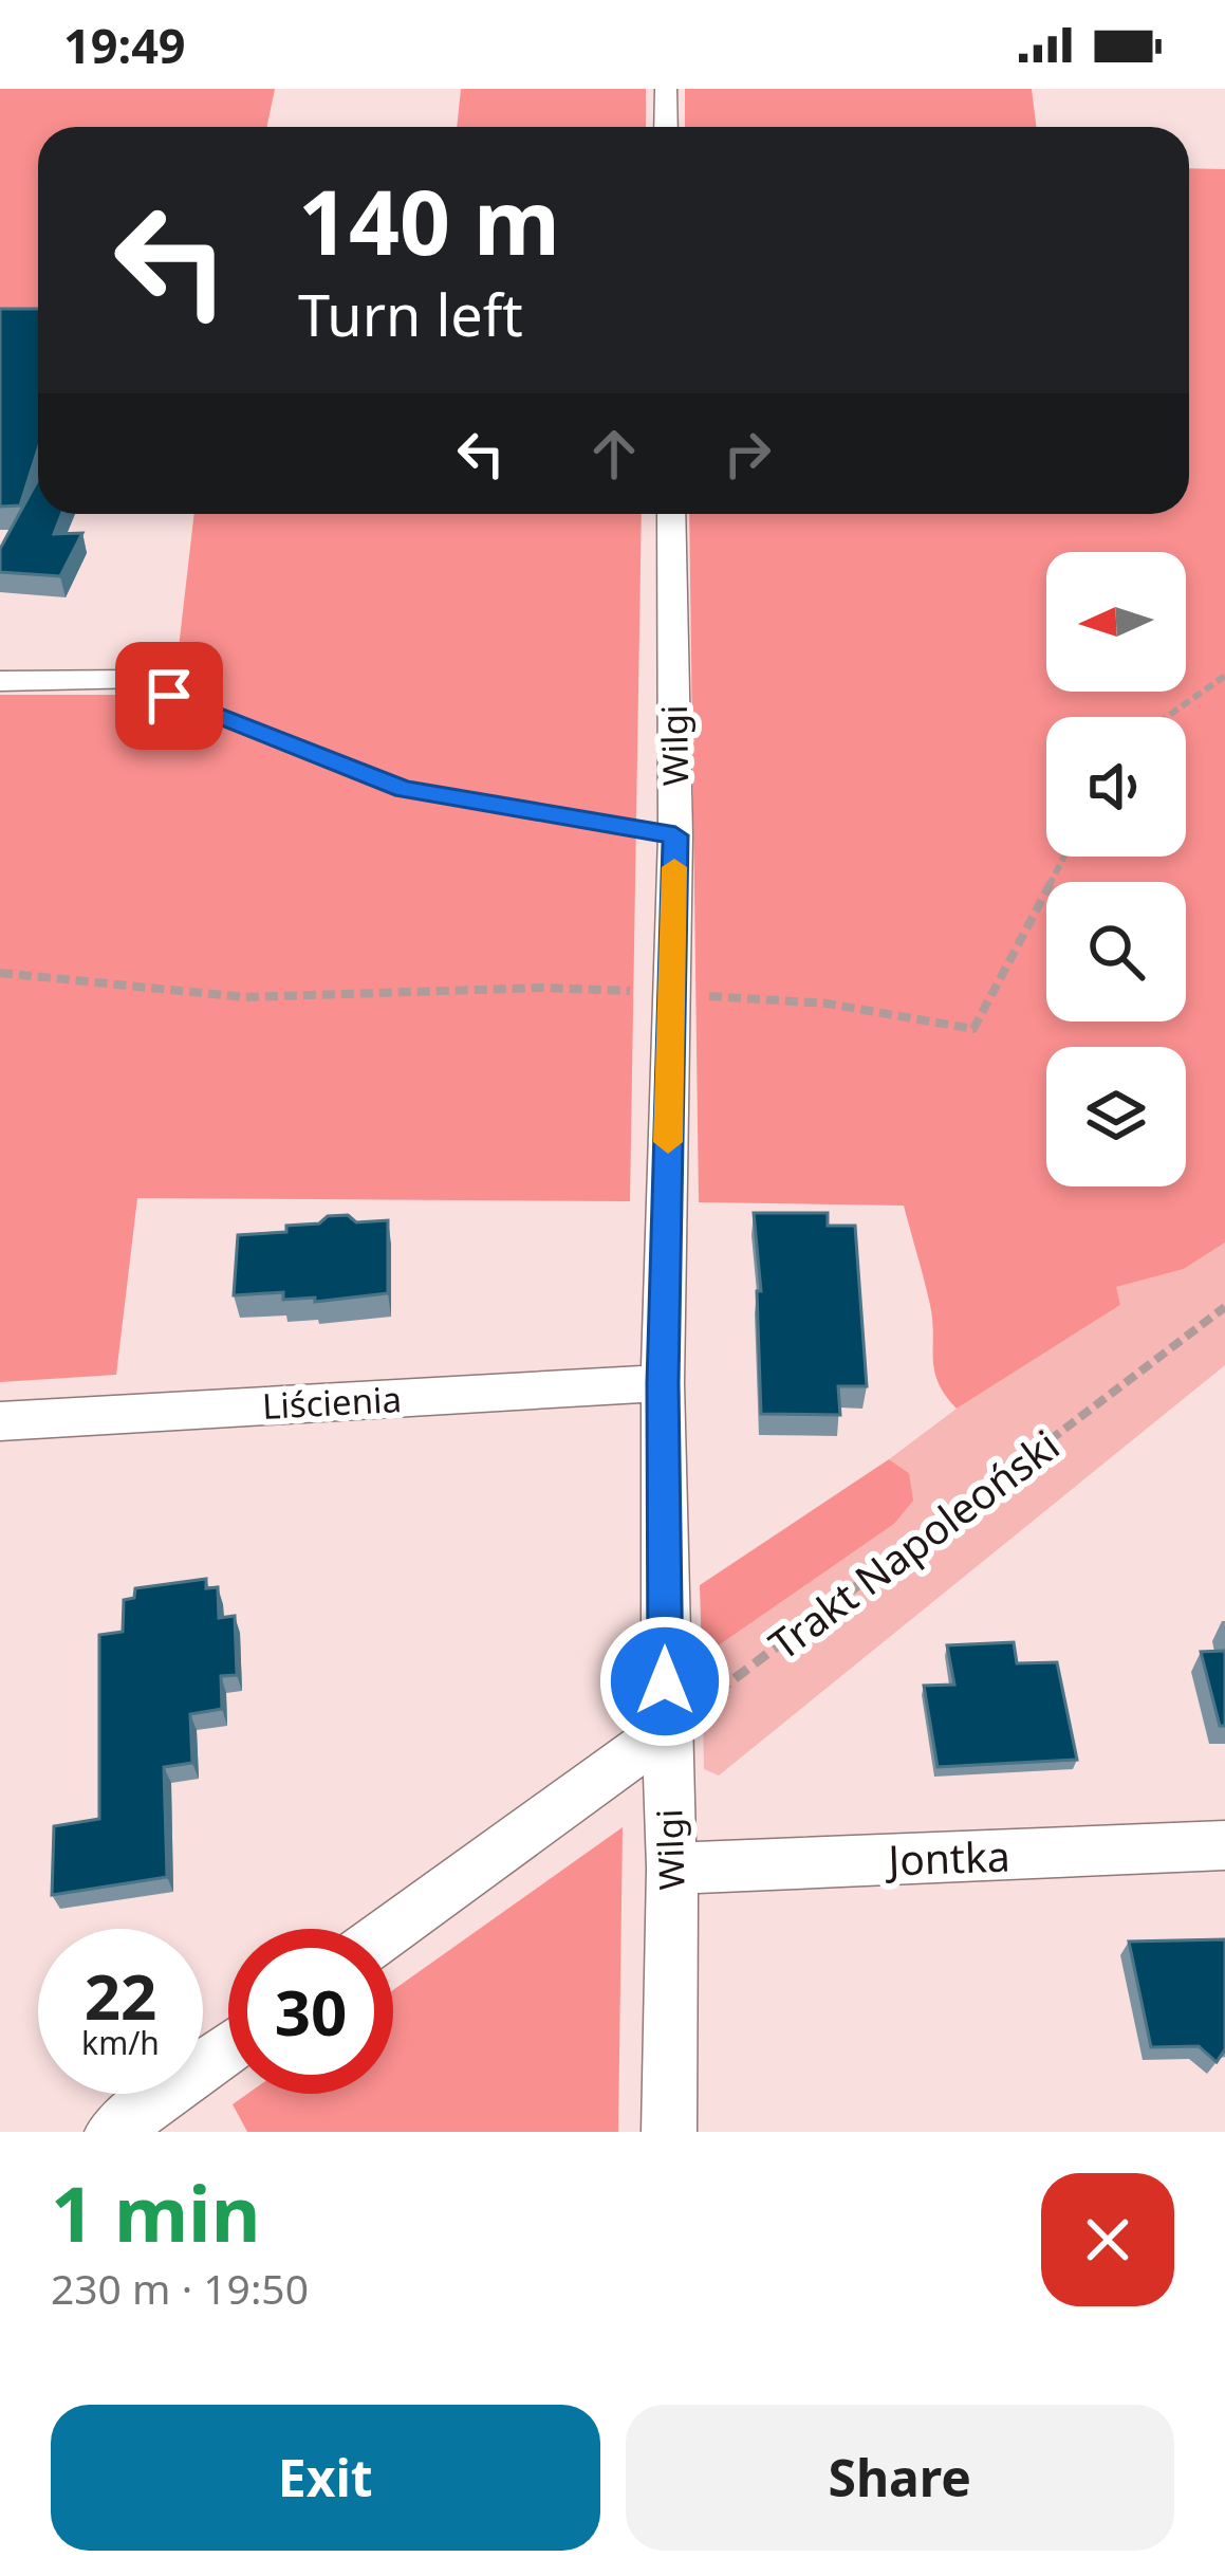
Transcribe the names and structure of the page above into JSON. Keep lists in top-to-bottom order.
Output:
{
  "streets": {
    "street": ["Wilgi", "Liścienia", "Jontka"],
    "path": ["Trakt Napoleoński"]
  },
  "crossings": [
    ["Wilgi", "Liścienia"],
    ["Wilgi", "Trakt Napoleoński"],
    ["Wilgi", "Jontka"]
  ],
  "north": "left",
  "page": {
    "status": "19:49",
    "turn": ["140 m", "Turn left"],
    "speed": "22 km/h",
    "limit": "30",
    "heading": ["1 min", "230 m · 19:50"],
    "buttons": ["Exit", "Share"]
  }
}
